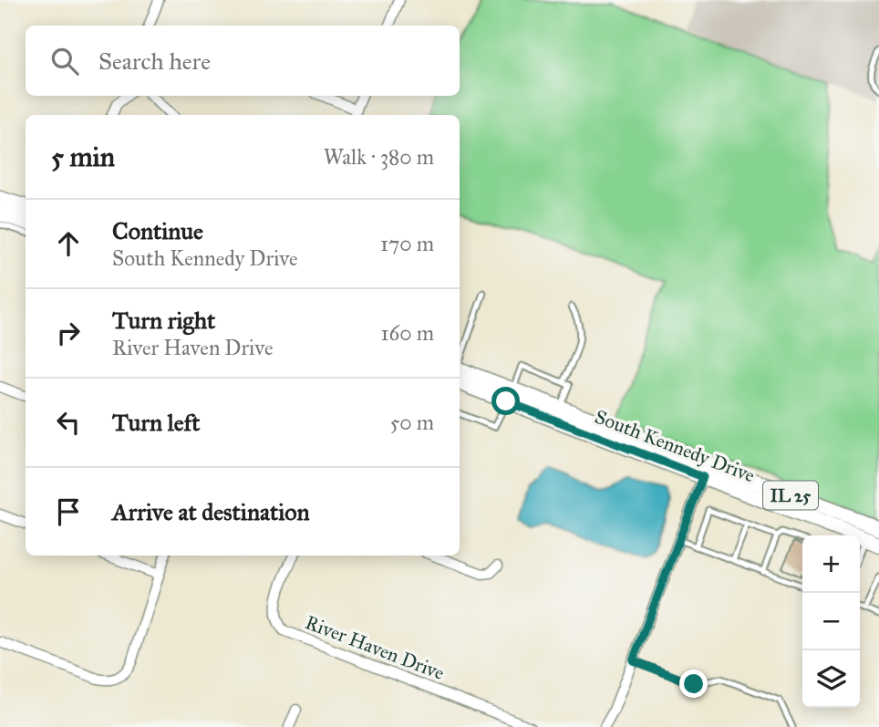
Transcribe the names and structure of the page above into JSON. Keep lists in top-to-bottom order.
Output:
{
  "streets": {
    "main road": ["South Kennedy Drive", "IL 25"],
    "street": ["River Haven Drive"]
  },
  "page": {
    "search": "Search here",
    "heading": ["5 min", "Walk · 380 m"],
    "list": [
      ["Continue", "South Kennedy Drive", "170 m"],
      ["Turn right", "River Haven Drive", "160 m"],
      ["Turn left", "50 m"],
      "Arrive at destination"
    ],
    "map_buttons": ["+", "−"]
  }
}
